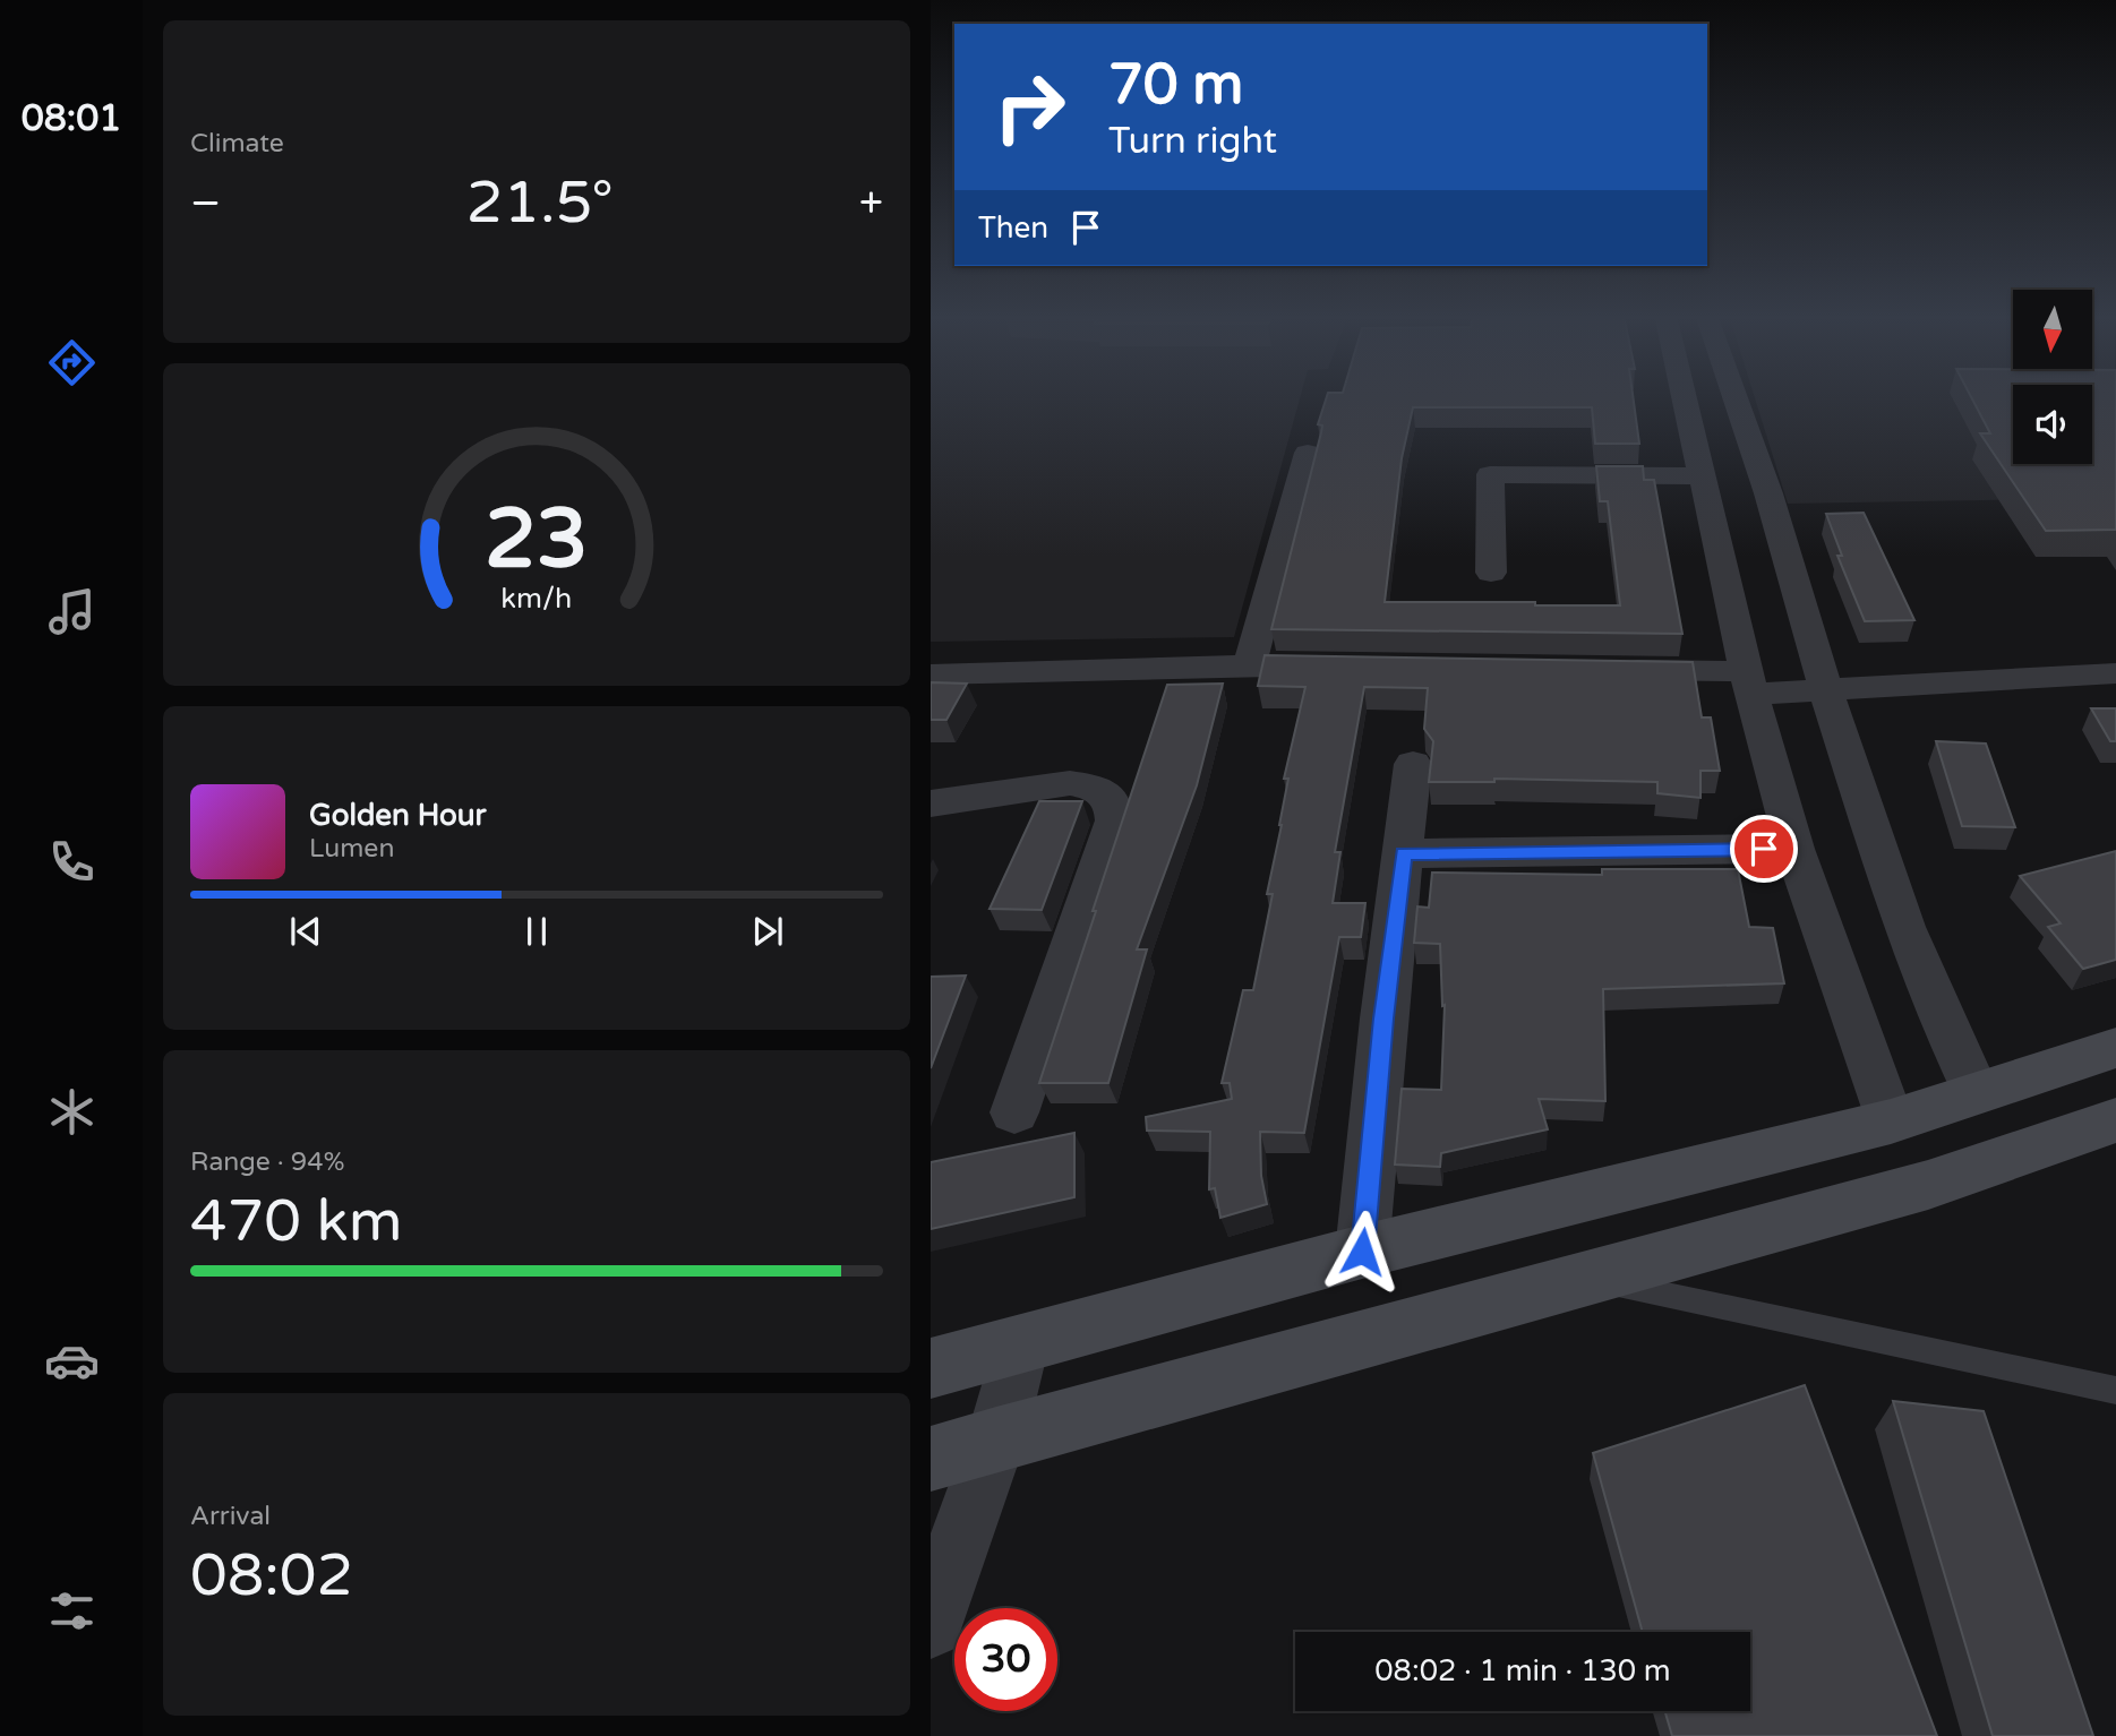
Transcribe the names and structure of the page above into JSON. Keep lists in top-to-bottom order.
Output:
{
  "north": "bottom",
  "page": {
    "tabs": "08:01",
    "tile": [
      "Climate",
      ["Range · 94%", "470 km"],
      ["Arrival", "08:02"]
    ],
    "turn": ["70 m", "Turn right"],
    "heat": ["−", "21.5°", "+"],
    "then": "Then",
    "song": ["Golden Hour", "Lumen"],
    "limit": "30",
    "trip": "08:02 · 1 min · 130 m",
    "gauge": ["23", "km/h"]
  }
}
